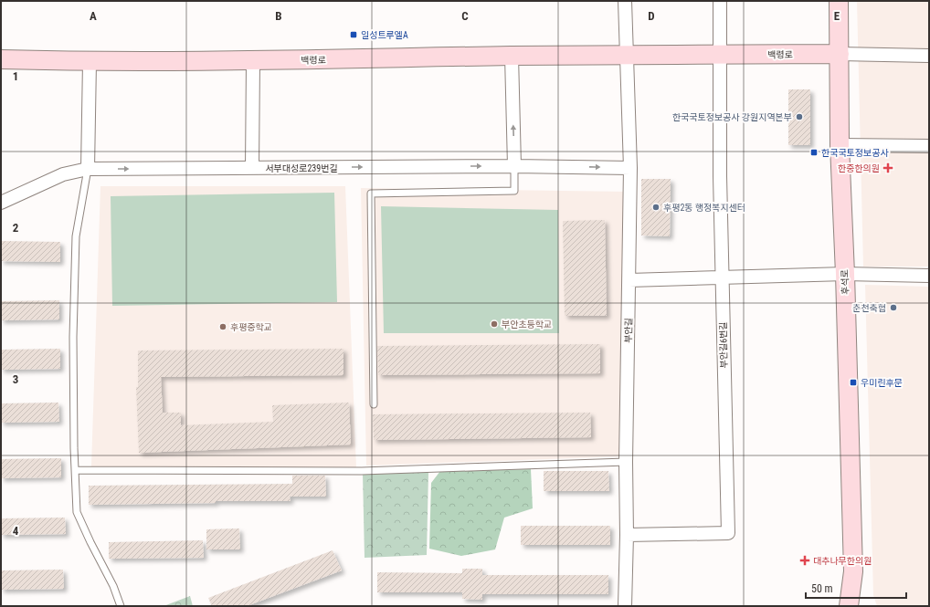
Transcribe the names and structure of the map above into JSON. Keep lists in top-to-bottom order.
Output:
{
  "streets": {
    "street": [
      "백령로",
      "서부대성로239번길",
      "후석로",
      "부안길",
      "부안길6번길"
    ]
  },
  "crossings": [
    ["백령로", "후석로"],
    ["백령로", "부안길"],
    ["백령로", "부안길6번길"],
    ["서부대성로239번길", "부안길"],
    ["부안길", "부안길6번길"]
  ],
  "one_way": ["서부대성로239번길"],
  "places": {
    "transit": ["일성트루엘A", "한국국토정보공사", "우미린후문"],
    "other": [
      "한국국토정보공사 강원지역본부",
      "후평2동 행정복지센터",
      "춘천축협",
      "부안초등학교",
      "후평중학교"
    ],
    "health": ["한중한의원", "대추나무한의원"]
  },
  "scale_bar": "50 m",
  "grid": {
    "columns": [
      "A",
      "B",
      "C",
      "D",
      "E"
    ],
    "rows": [
      "1",
      "2",
      "3",
      "4"
    ]
  }
}
